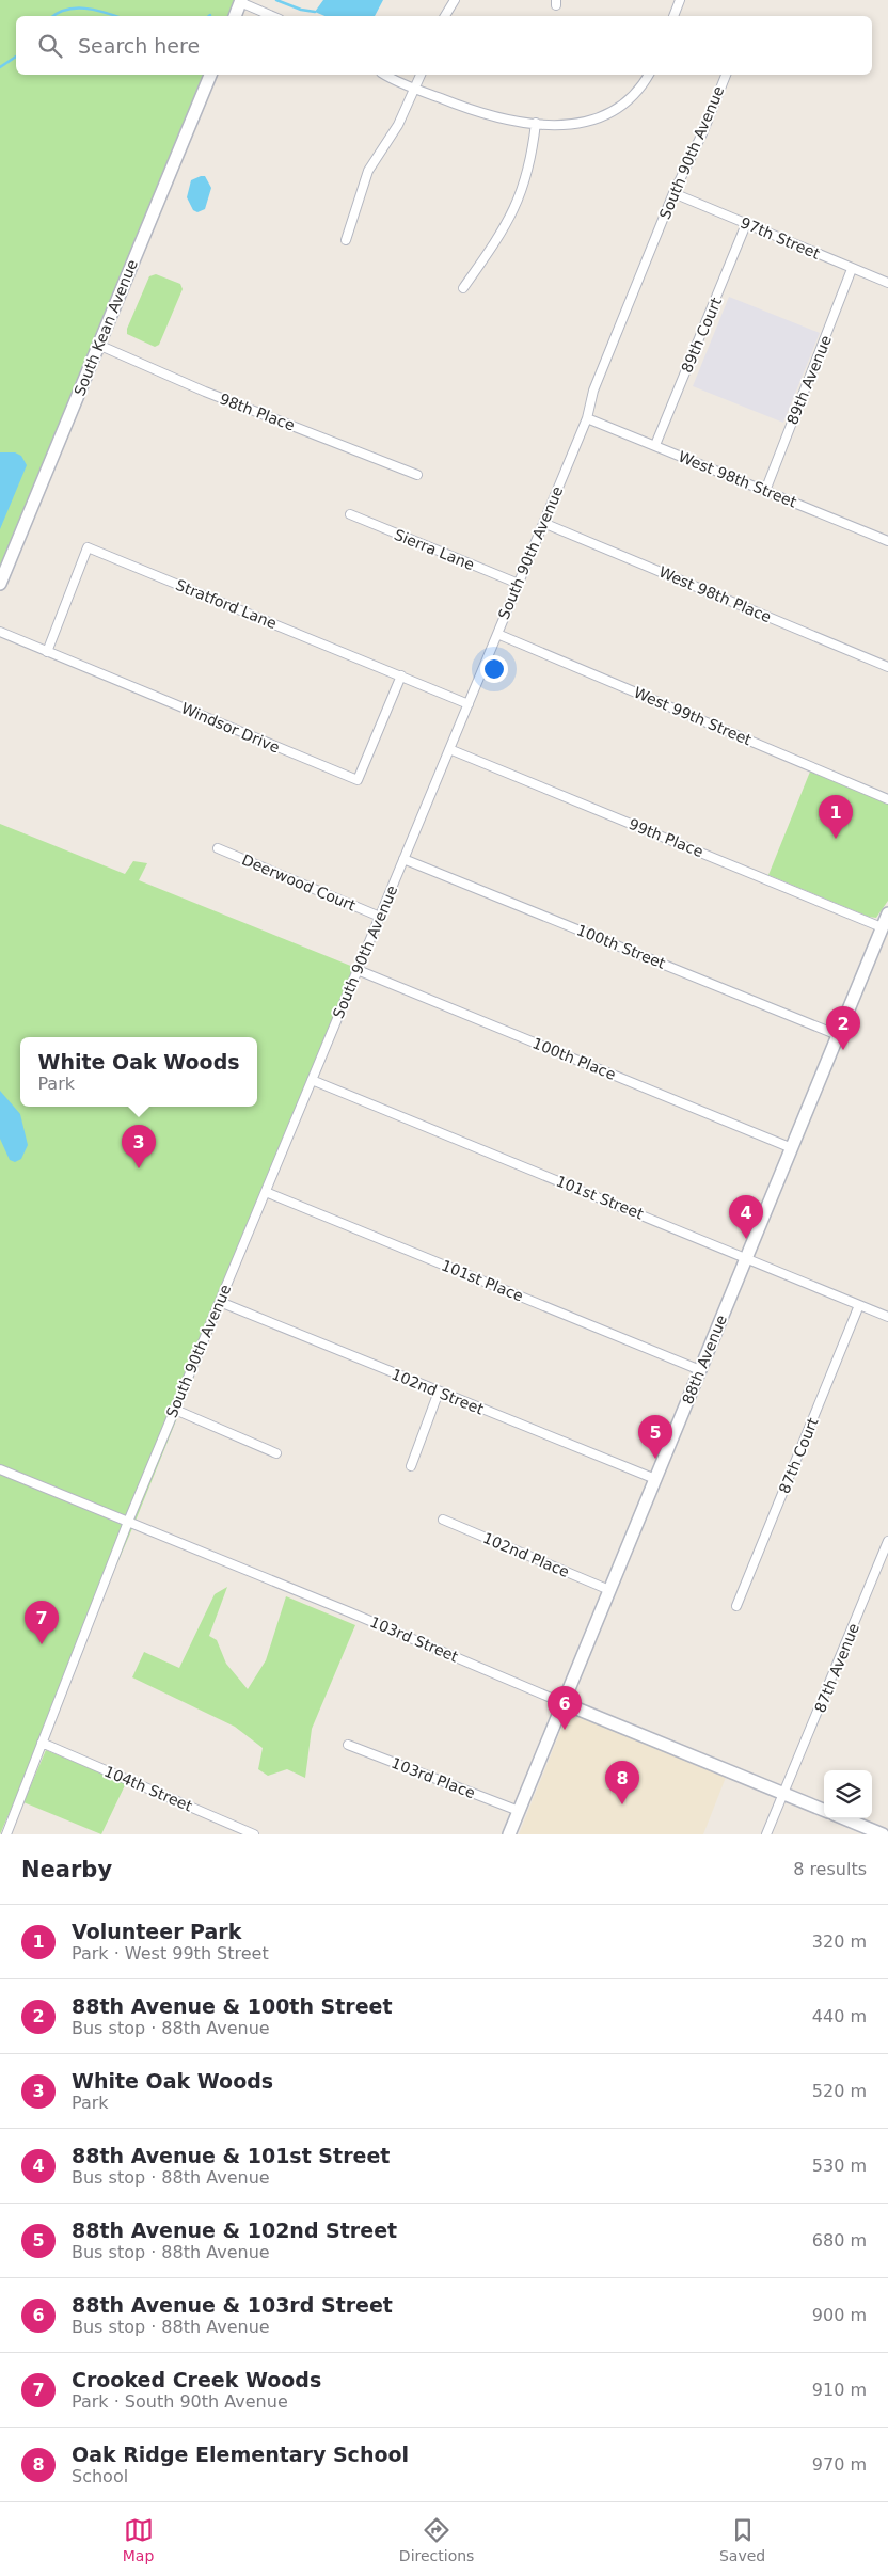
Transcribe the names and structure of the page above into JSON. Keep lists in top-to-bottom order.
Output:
{
  "streets": {
    "street": [
      "South 90th Avenue",
      "97th Street",
      "South Kean Avenue",
      "89th Court",
      "89th Avenue",
      "98th Place",
      "West 98th Street",
      "Sierra Lane",
      "West 98th Place",
      "Stratford Lane",
      "West 99th Street",
      "Windsor Drive",
      "99th Place",
      "Deerwood Court",
      "100th Street",
      "100th Place",
      "101st Street",
      "101st Place",
      "88th Avenue",
      "102nd Street",
      "87th Court",
      "102nd Place",
      "103rd Street",
      "87th Avenue",
      "103rd Place",
      "104th Street"
    ]
  },
  "crossings": [
    ["South 90th Avenue", "97th Street"],
    ["South 90th Avenue", "West 98th Street"],
    ["South 90th Avenue", "Sierra Lane"],
    ["South 90th Avenue", "West 98th Place"],
    ["South 90th Avenue", "Stratford Lane"],
    ["South 90th Avenue", "West 99th Street"],
    ["South 90th Avenue", "99th Place"],
    ["South 90th Avenue", "Deerwood Court"],
    ["South 90th Avenue", "100th Street"],
    ["South 90th Avenue", "100th Place"],
    ["South 90th Avenue", "101st Street"],
    ["South 90th Avenue", "101st Place"],
    ["South 90th Avenue", "102nd Street"],
    ["South 90th Avenue", "103rd Street"],
    ["South 90th Avenue", "104th Street"],
    ["97th Street", "89th Court"],
    ["97th Street", "89th Avenue"],
    ["South Kean Avenue", "98th Place"],
    ["89th Court", "West 98th Street"],
    ["89th Avenue", "West 98th Street"],
    ["Stratford Lane", "Windsor Drive"],
    ["99th Place", "88th Avenue"],
    ["100th Street", "88th Avenue"],
    ["100th Place", "88th Avenue"],
    ["101st Street", "88th Avenue"],
    ["101st Street", "87th Court"],
    ["101st Place", "88th Avenue"],
    ["88th Avenue", "102nd Street"],
    ["88th Avenue", "102nd Place"],
    ["88th Avenue", "103rd Street"],
    ["88th Avenue", "103rd Place"],
    ["103rd Street", "87th Avenue"]
  ],
  "page": {
    "search": "Search here",
    "pins": [
      "1",
      "2",
      "3",
      "4",
      "5",
      "7",
      "6",
      "8"
    ],
    "popup": ["White Oak Woods", "Park"],
    "heading": ["Nearby", "8 results"],
    "list": [
      {
        "mark": "1",
        "name": "Volunteer Park",
        "note": "Park · West 99th Street",
        "value": "320 m"
      },
      {
        "mark": "2",
        "name": "88th Avenue & 100th Street",
        "note": "Bus stop · 88th Avenue",
        "value": "440 m"
      },
      {
        "mark": "3",
        "name": "White Oak Woods",
        "note": "Park",
        "value": "520 m"
      },
      {
        "mark": "4",
        "name": "88th Avenue & 101st Street",
        "note": "Bus stop · 88th Avenue",
        "value": "530 m"
      },
      {
        "mark": "5",
        "name": "88th Avenue & 102nd Street",
        "note": "Bus stop · 88th Avenue",
        "value": "680 m"
      },
      {
        "mark": "6",
        "name": "88th Avenue & 103rd Street",
        "note": "Bus stop · 88th Avenue",
        "value": "900 m"
      },
      {
        "mark": "7",
        "name": "Crooked Creek Woods",
        "note": "Park · South 90th Avenue",
        "value": "910 m"
      },
      {
        "mark": "8",
        "name": "Oak Ridge Elementary School",
        "note": "School",
        "value": "970 m"
      }
    ],
    "nav": ["Map", "Directions", "Saved"]
  }
}
